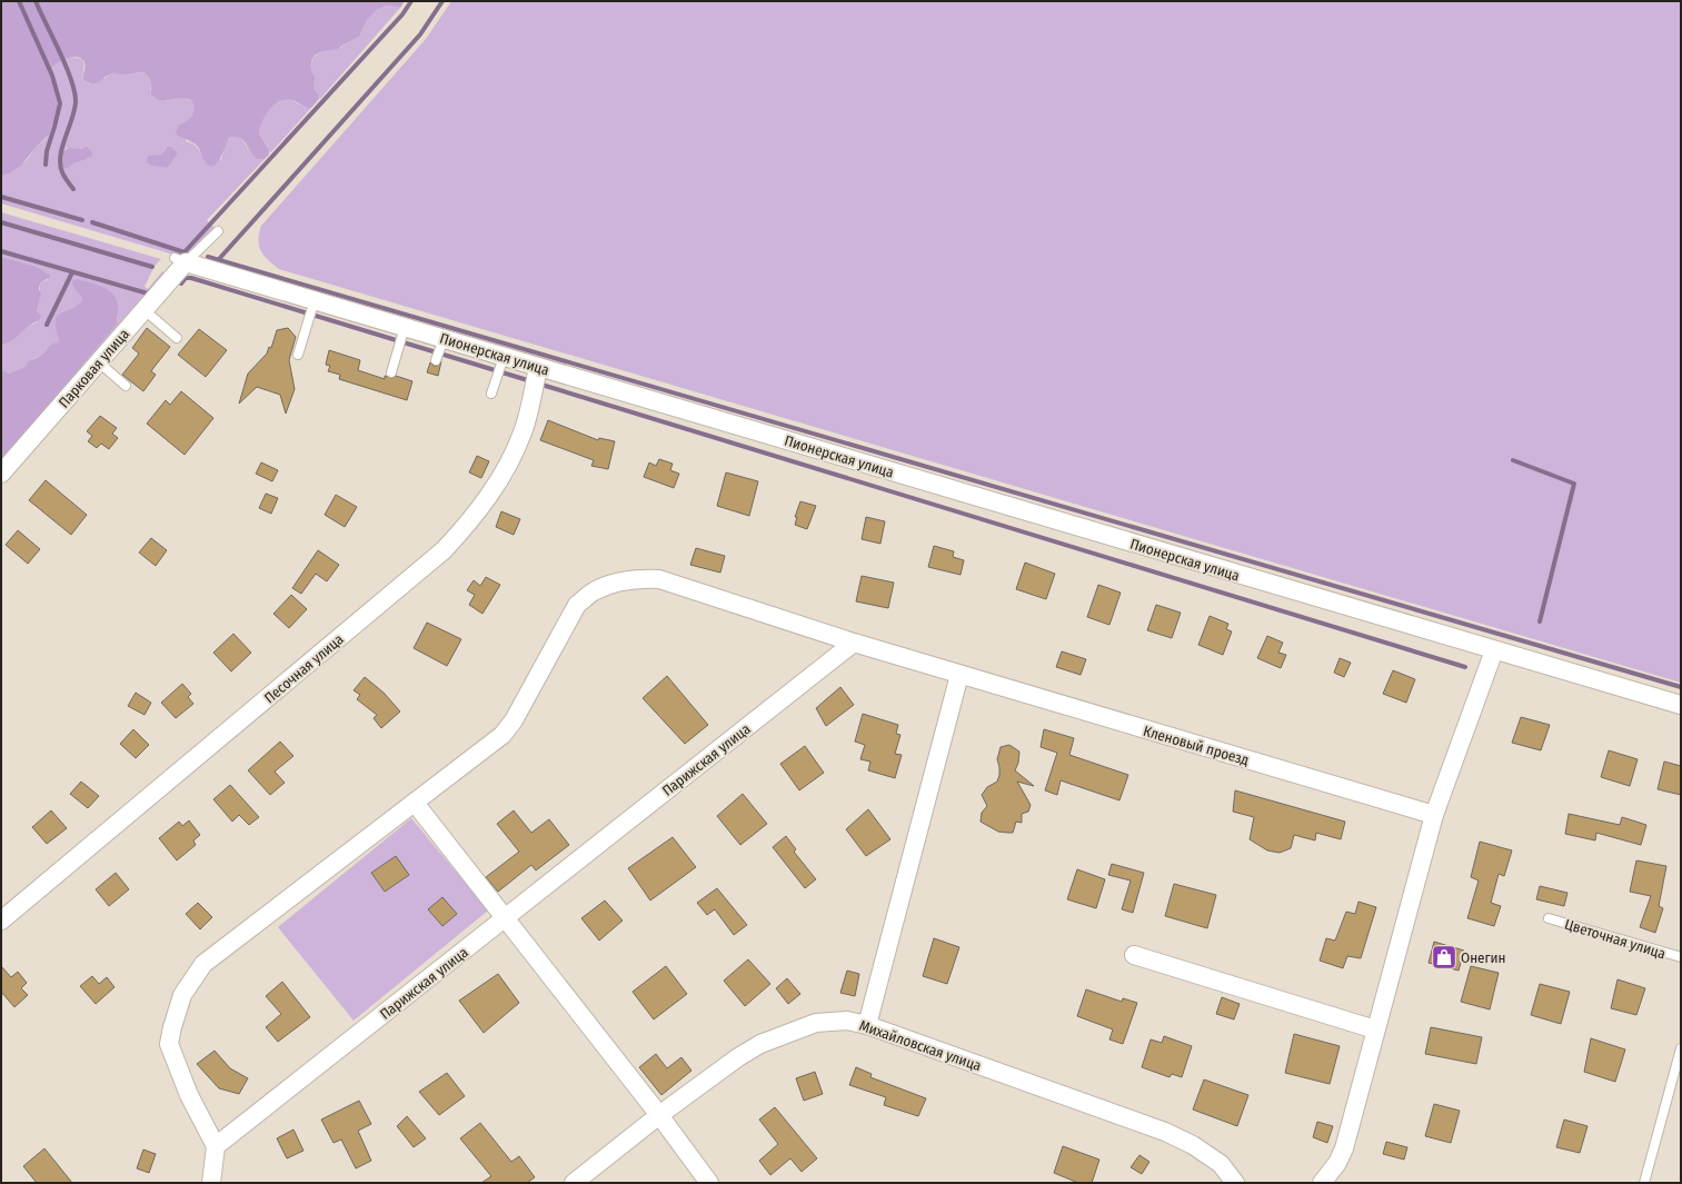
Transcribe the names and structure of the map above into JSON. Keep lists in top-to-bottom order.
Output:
{
  "streets": {
    "street": [
      "Пионерская улица",
      "Парковая улица",
      "Песочная улица",
      "Кленовый проезд",
      "Парижская улица",
      "Михайловская улица"
    ],
    "lane": ["Цветочная улица"]
  },
  "crossings": [
    ["Пионерская улица", "Парковая улица"],
    ["Пионерская улица", "Песочная улица"]
  ],
  "places": {
    "shop": ["Онегин"]
  }
}
